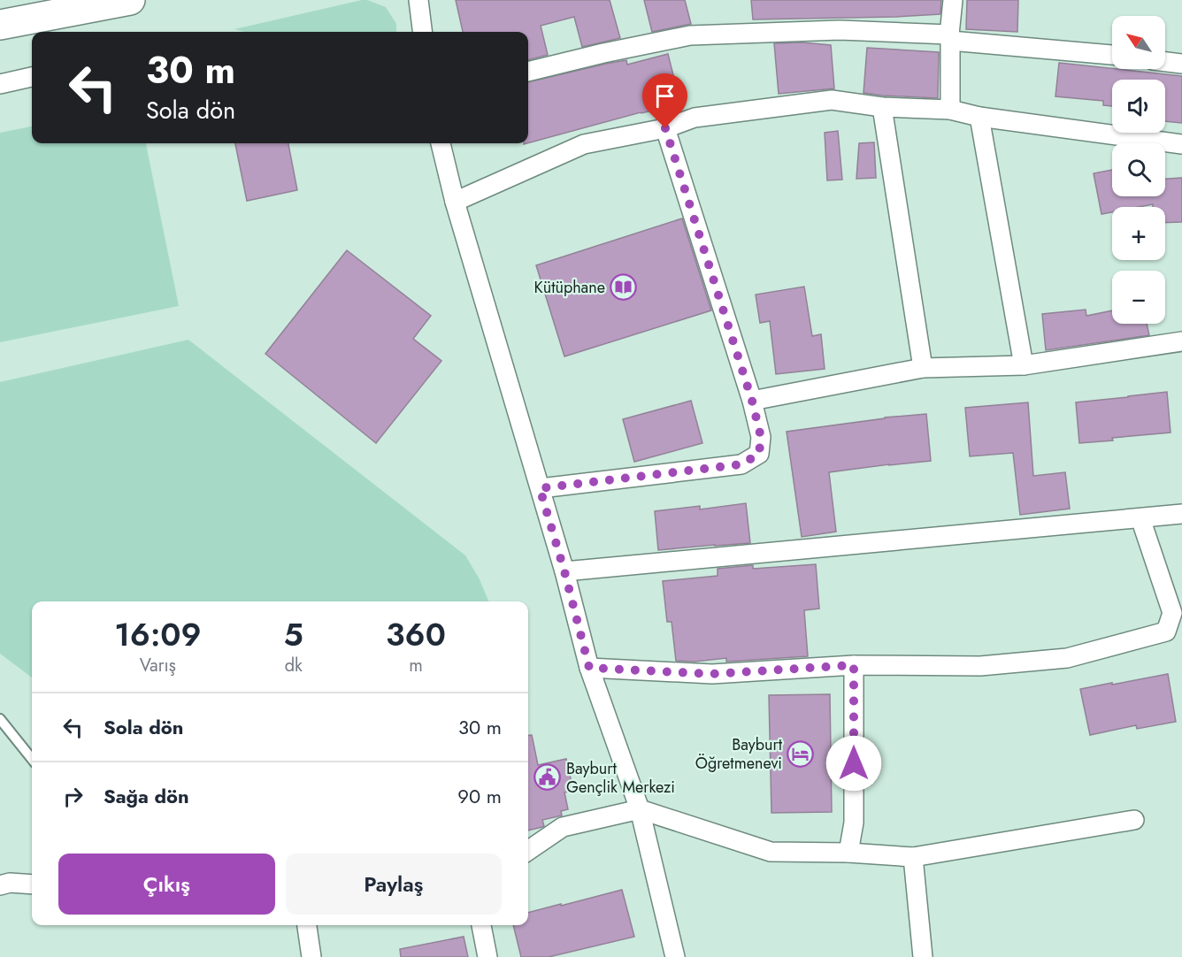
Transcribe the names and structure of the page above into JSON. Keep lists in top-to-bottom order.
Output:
{
  "places": {
    "library": ["Kütüphane"],
    "hotel": ["Bayburt Öğretmenevi"],
    "public building": ["Bayburt Gençlik Merkezi"]
  },
  "north": "top left",
  "page": {
    "map_buttons": ["+", "−"],
    "turn": ["30 m", "Sola dön"],
    "eta": [
      "16:09",
      "Varış",
      "5",
      "dk",
      "360",
      "m"
    ],
    "list": [
      {
        "name": "Sola dön",
        "value": "30 m"
      },
      {
        "name": "Sağa dön",
        "value": "90 m"
      }
    ],
    "buttons": ["Çıkış", "Paylaş"]
  }
}
